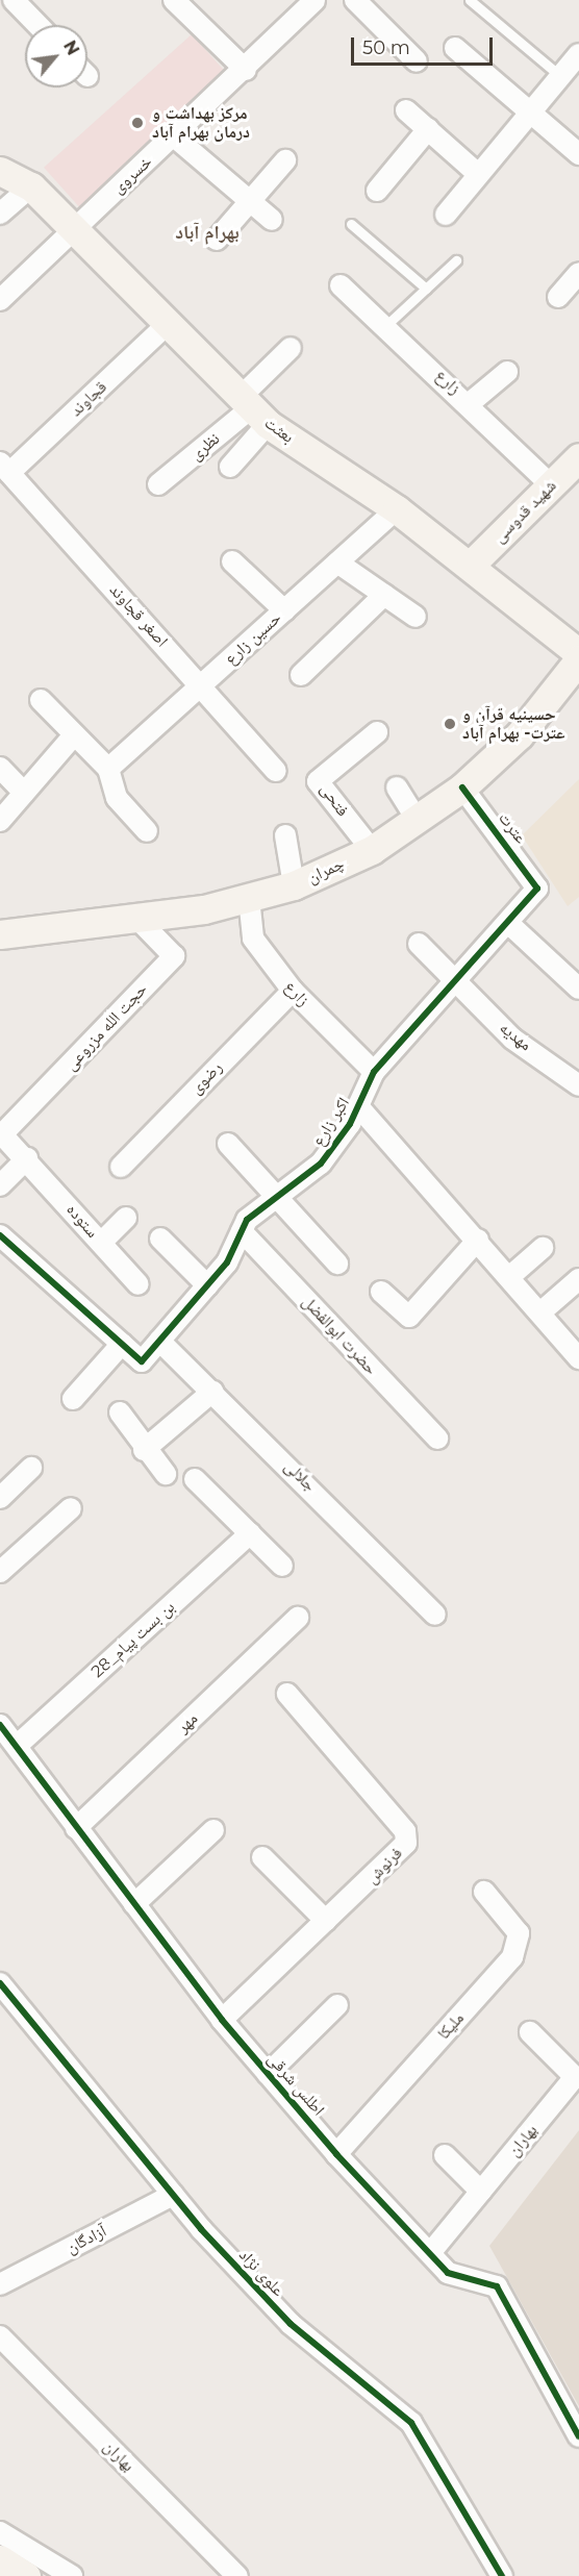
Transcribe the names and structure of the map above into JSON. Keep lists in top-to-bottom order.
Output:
{
  "streets": {
    "street": [
      "خسروی",
      "زارع",
      "قجاوند",
      "بعثت",
      "نظری",
      "شهید قدوسی",
      "اصغر قجاوند",
      "حسین زارع",
      "فتحی",
      "عترت",
      "چمران",
      "حجت الله مزروعی",
      "مهدیه",
      "رضوی",
      "اکبر زارع",
      "ستوده",
      "حضرت ابوالفضل",
      "جلالی",
      "بن بست پیام_28",
      "مهر",
      "فرنوش",
      "ملیکا",
      "اطلس شرقی",
      "بهاران",
      "آزادگان",
      "علوی نژاد"
    ]
  },
  "crossings": [
    ["خسروی", "بعثت"],
    ["زارع", "شهید قدوسی"],
    ["زارع", "چمران"],
    ["زارع", "رضوی"],
    ["زارع", "اکبر زارع"],
    ["قجاوند", "بعثت"],
    ["قجاوند", "اصغر قجاوند"],
    ["بعثت", "نظری"],
    ["بعثت", "شهید قدوسی"],
    ["بعثت", "حسین زارع"],
    ["بعثت", "چمران"],
    ["اصغر قجاوند", "حسین زارع"],
    ["فتحی", "چمران"],
    ["عترت", "چمران"],
    ["عترت", "اکبر زارع"],
    ["چمران", "حجت الله مزروعی"],
    ["حجت الله مزروعی", "ستوده"],
    ["مهدیه", "اکبر زارع"],
    ["اکبر زارع", "حضرت ابوالفضل"],
    ["اکبر زارع", "جلالی"],
    ["بن بست پیام_28", "اطلس شرقی"],
    ["مهر", "اطلس شرقی"],
    ["فرنوش", "اطلس شرقی"],
    ["ملیکا", "اطلس شرقی"],
    ["اطلس شرقی", "بهاران"],
    ["آزادگان", "علوی نژاد"]
  ],
  "districts": ["بهرام آباد"],
  "places": ["مرکز بهداشت و درمان بهرام آباد", "حسینیه قرآن و عترت- بهرام آباد"],
  "scale_bar": "50 m",
  "north": "top right"
}
